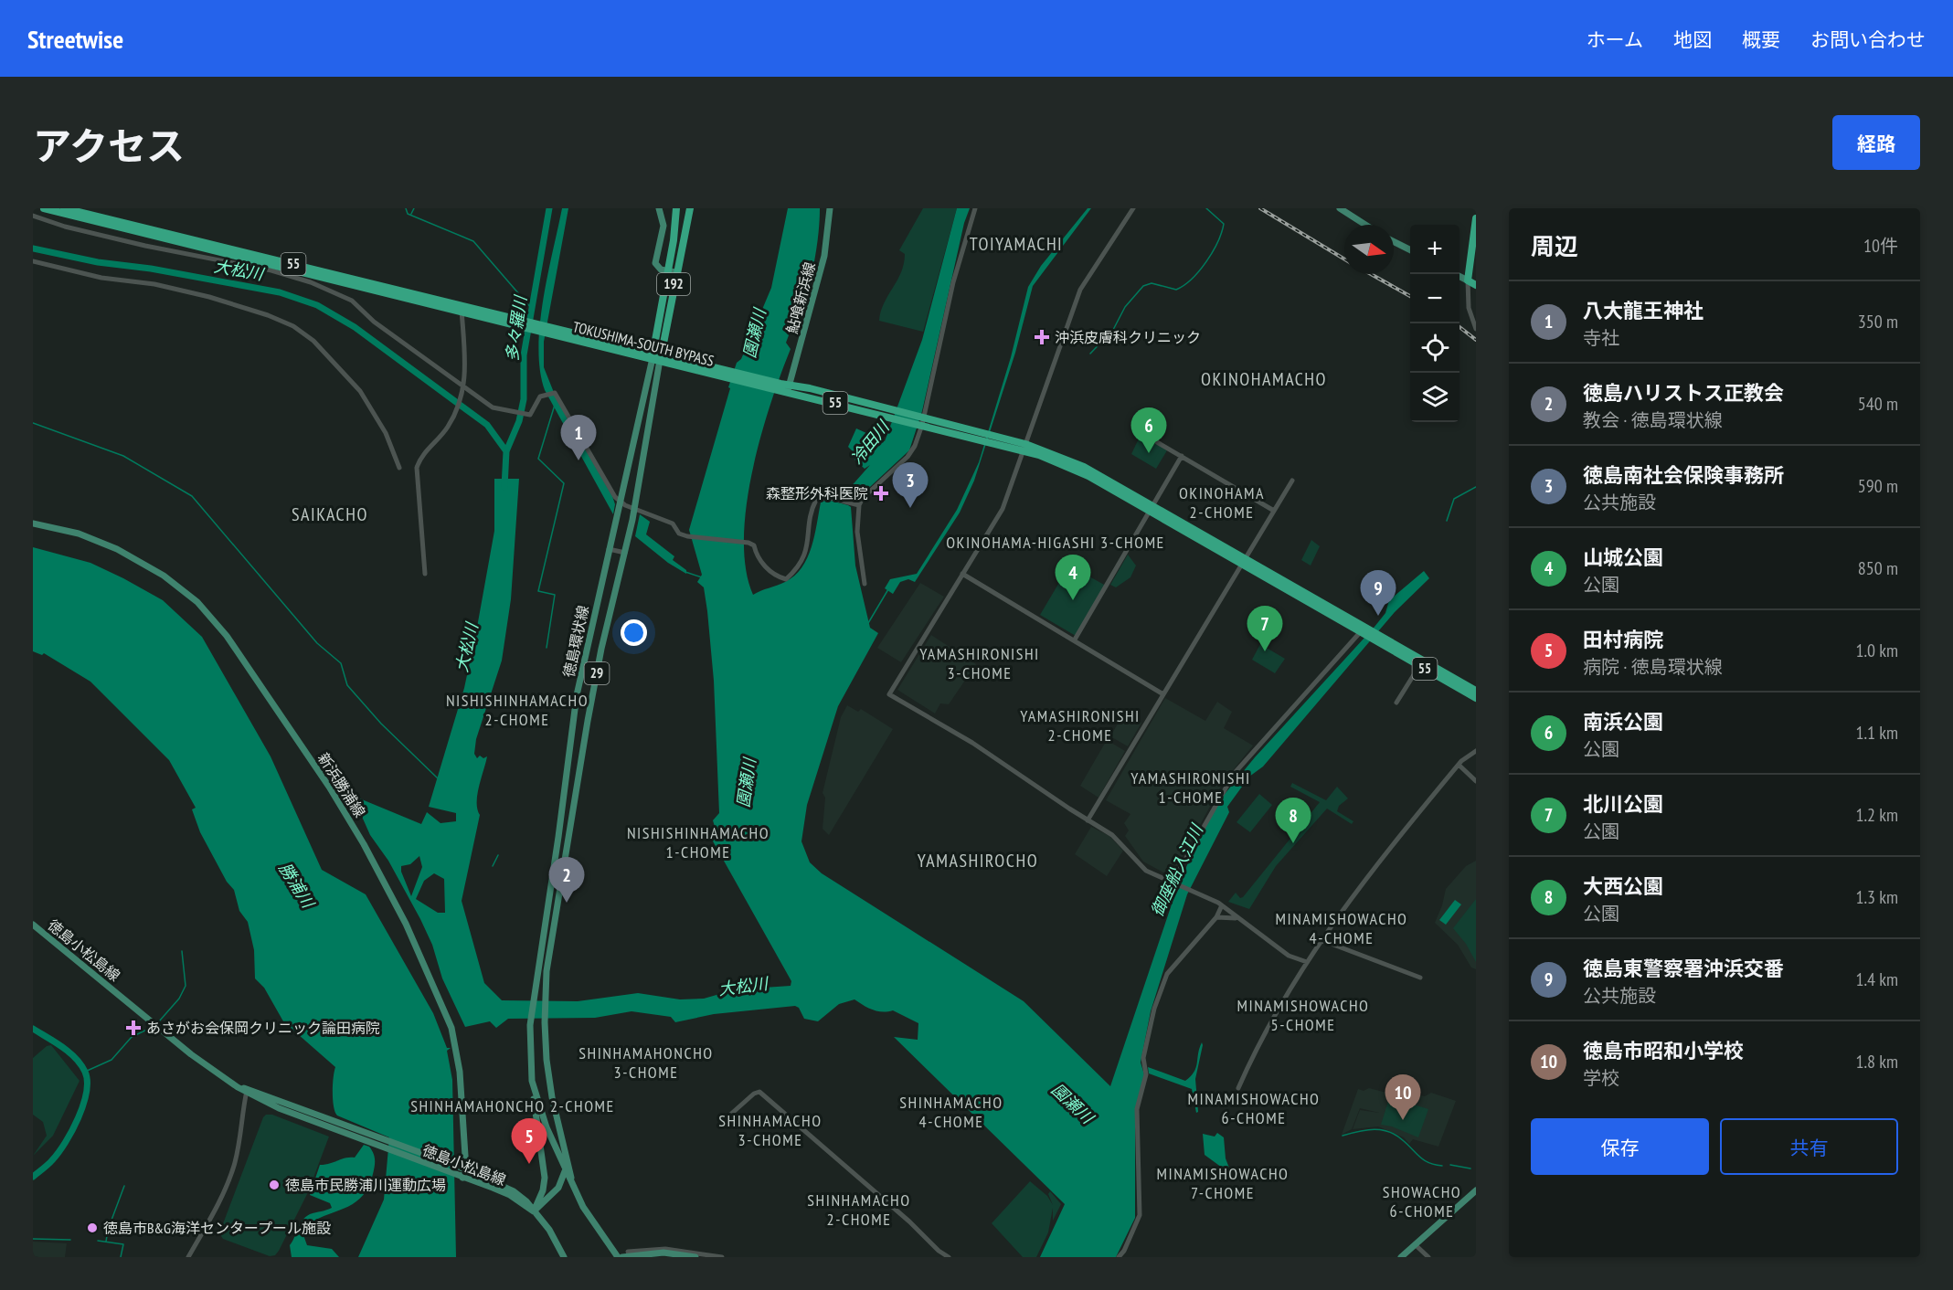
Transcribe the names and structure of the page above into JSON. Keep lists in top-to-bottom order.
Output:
{
  "streets": {
    "highway": ["55", "192", "TOKUSHIMA-SOUTH BYPASS"],
    "main road": [
      "鮎喰新浜線",
      "徳島環状線",
      "29",
      "新浜勝浦線",
      "徳島小松島線"
    ]
  },
  "crossings": [
    ["192", "TOKUSHIMA-SOUTH BYPASS"],
    ["192", "徳島環状線"],
    ["鮎喰新浜線", "TOKUSHIMA-SOUTH BYPASS"],
    ["TOKUSHIMA-SOUTH BYPASS", "徳島環状線"],
    ["徳島環状線", "29"],
    ["徳島環状線", "徳島小松島線"],
    ["29", "徳島小松島線"],
    ["新浜勝浦線", "徳島小松島線"]
  ],
  "districts": [
    "TOIYAMACHI",
    "OKINOHAMACHO",
    "OKINOHAMA 2-CHOME",
    "SAIKACHO",
    "OKINOHAMA-HIGASHI 3-CHOME",
    "YAMASHIRONISHI 3-CHOME",
    "NISHISHINHAMACHO 2-CHOME",
    "YAMASHIRONISHI 2-CHOME",
    "YAMASHIRONISHI 1-CHOME",
    "NISHISHINHAMACHO 1-CHOME",
    "YAMASHIROCHO",
    "MINAMISHOWACHO 4-CHOME",
    "MINAMISHOWACHO 5-CHOME",
    "SHINHAMAHONCHO 3-CHOME",
    "MINAMISHOWACHO 6-CHOME",
    "SHINHAMACHO 4-CHOME",
    "SHINHAMAHONCHO 2-CHOME",
    "SHINHAMACHO 3-CHOME",
    "MINAMISHOWACHO 7-CHOME",
    "SHOWACHO 6-CHOME",
    "SHINHAMACHO 2-CHOME"
  ],
  "water": [
    "大松川",
    "多々羅川",
    "園瀬川",
    "冷田川",
    "御座船入江川",
    "勝浦川"
  ],
  "places": {
    "health": ["沖浜皮膚科クリニック", "森整形外科医院", "あさがお会保岡クリニック論田病院"],
    "other": ["徳島市民勝浦川運動広場", "徳島市B&G海洋センタープール施設"]
  },
  "north": "right",
  "page": {
    "header": "Streetwise",
    "nav": [
      "ホーム",
      "地図",
      "概要",
      "お問い合わせ"
    ],
    "title": "アクセス",
    "buttons": [
      "経路",
      ["保存", "共有"]
    ],
    "heading": ["周辺", "10件"],
    "map_buttons": ["+", "−"],
    "list": [
      {
        "mark": "1",
        "name": "八大龍王神社",
        "note": "寺社",
        "value": "350 m"
      },
      {
        "mark": "2",
        "name": "徳島ハリストス正教会",
        "note": "教会 · 徳島環状線",
        "value": "540 m"
      },
      {
        "mark": "3",
        "name": "徳島南社会保険事務所",
        "note": "公共施設",
        "value": "590 m"
      },
      {
        "mark": "4",
        "name": "山城公園",
        "note": "公園",
        "value": "850 m"
      },
      {
        "mark": "5",
        "name": "田村病院",
        "note": "病院 · 徳島環状線",
        "value": "1.0 km"
      },
      {
        "mark": "6",
        "name": "南浜公園",
        "note": "公園",
        "value": "1.1 km"
      },
      {
        "mark": "7",
        "name": "北川公園",
        "note": "公園",
        "value": "1.2 km"
      },
      {
        "mark": "8",
        "name": "大西公園",
        "note": "公園",
        "value": "1.3 km"
      },
      {
        "mark": "9",
        "name": "徳島東警察署沖浜交番",
        "note": "公共施設",
        "value": "1.4 km"
      },
      {
        "mark": "10",
        "name": "徳島市昭和小学校",
        "note": "学校",
        "value": "1.8 km"
      }
    ],
    "pins": [
      "6",
      "1",
      "3",
      "4",
      "9",
      "7",
      "8",
      "2",
      "10",
      "5"
    ]
  }
}
